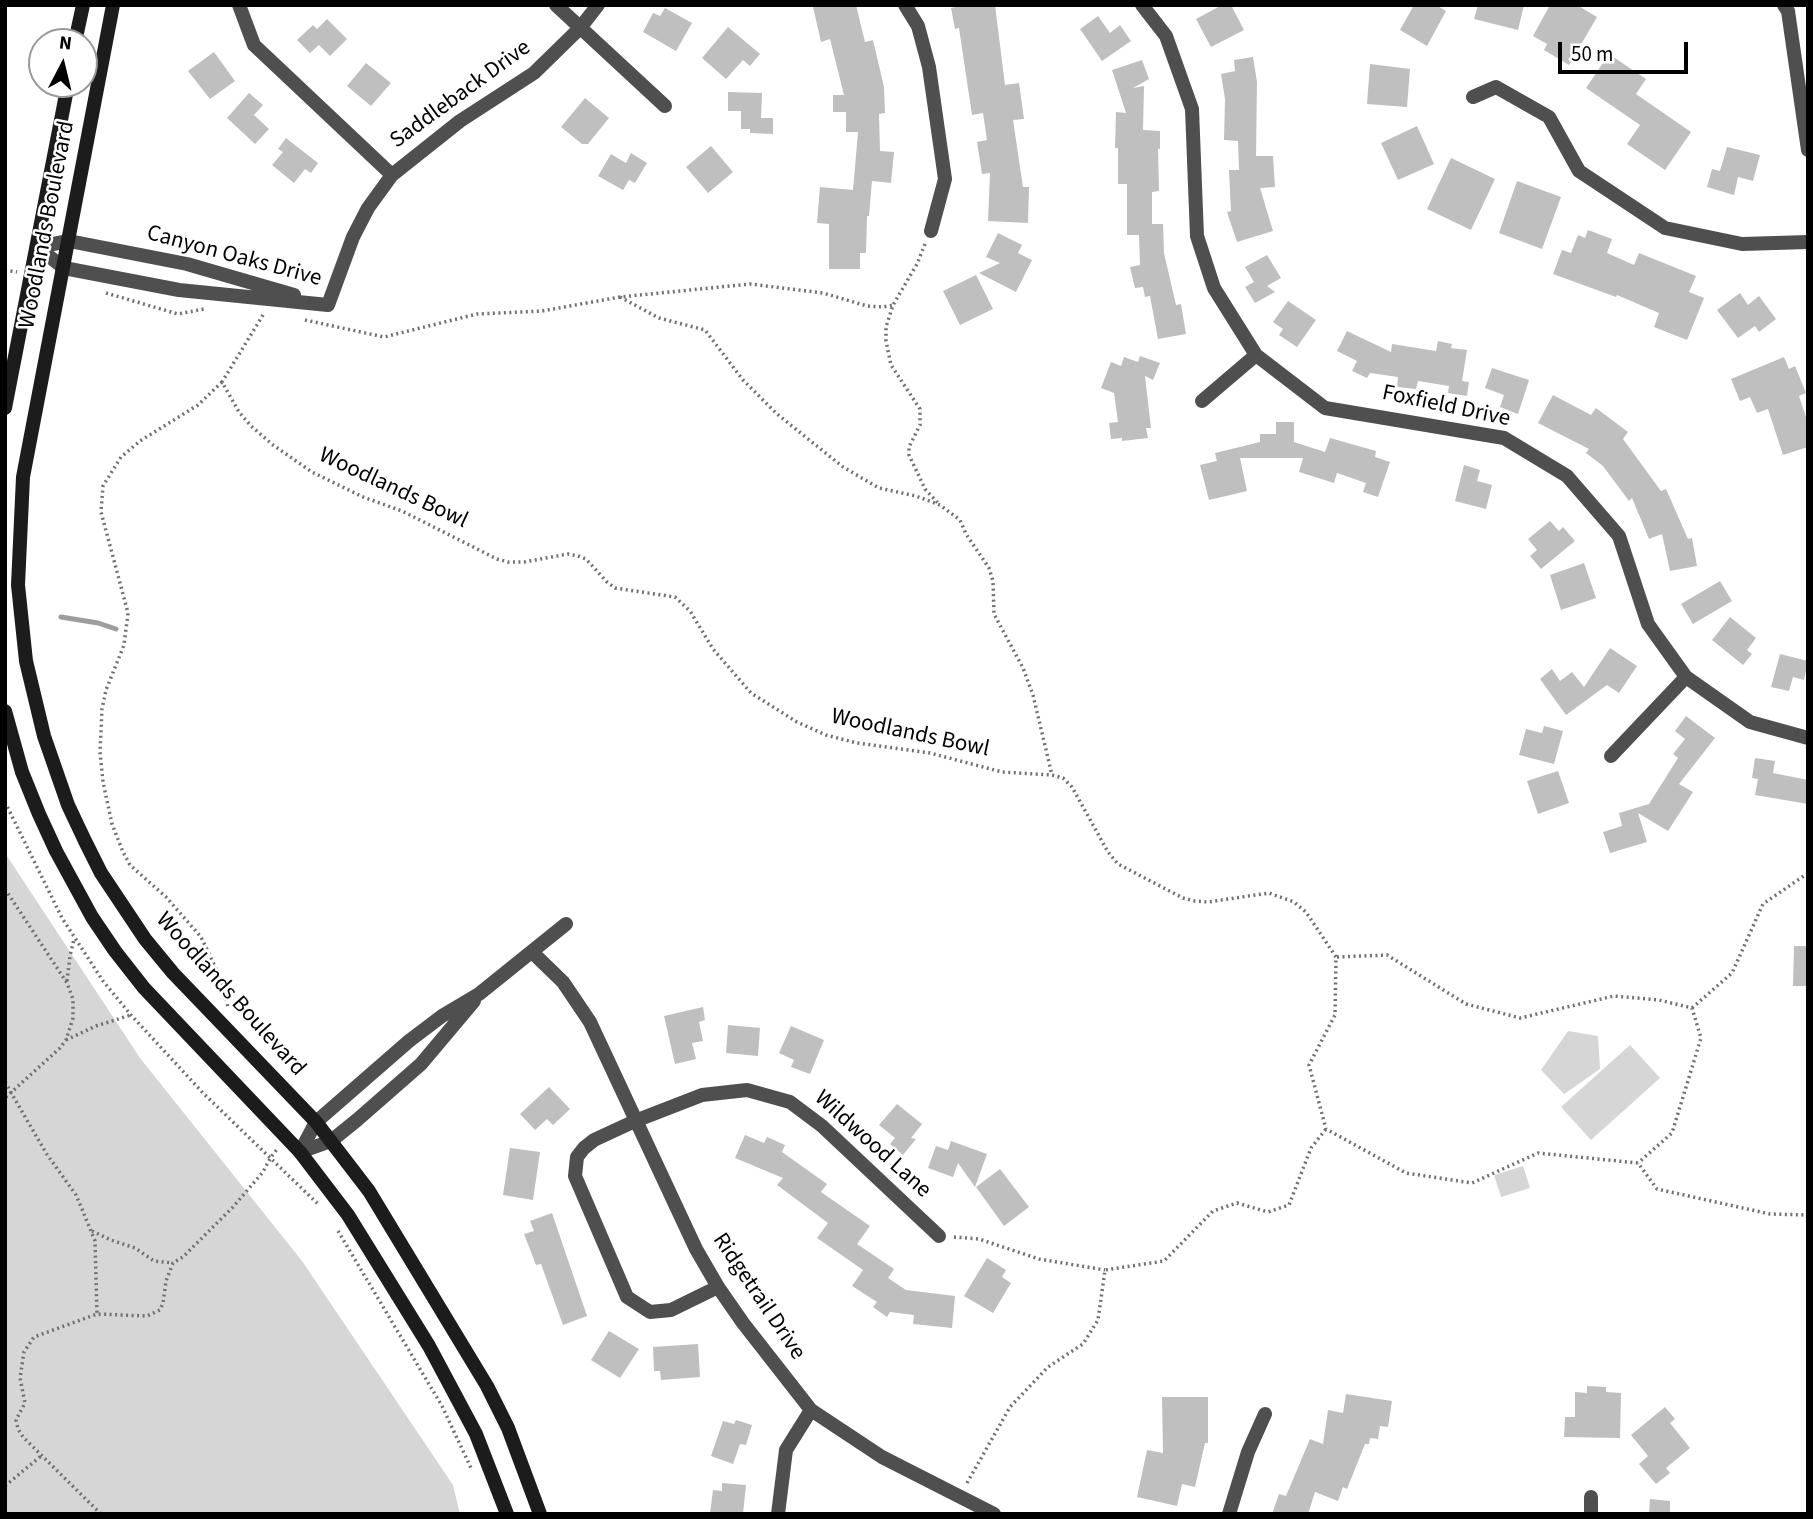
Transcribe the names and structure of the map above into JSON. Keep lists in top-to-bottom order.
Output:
{
  "streets": {
    "street": [
      "Saddleback Drive",
      "Woodlands Boulevard",
      "Canyon Oaks Drive",
      "Foxfield Drive",
      "Wildwood Lane",
      "Ridgetrail Drive"
    ],
    "path": ["Woodlands Bowl"]
  },
  "crossings": [
    ["Saddleback Drive", "Canyon Oaks Drive"],
    ["Woodlands Boulevard", "Canyon Oaks Drive"],
    ["Wildwood Lane", "Ridgetrail Drive"]
  ],
  "scale_bar": "50 m",
  "north": "top"
}
